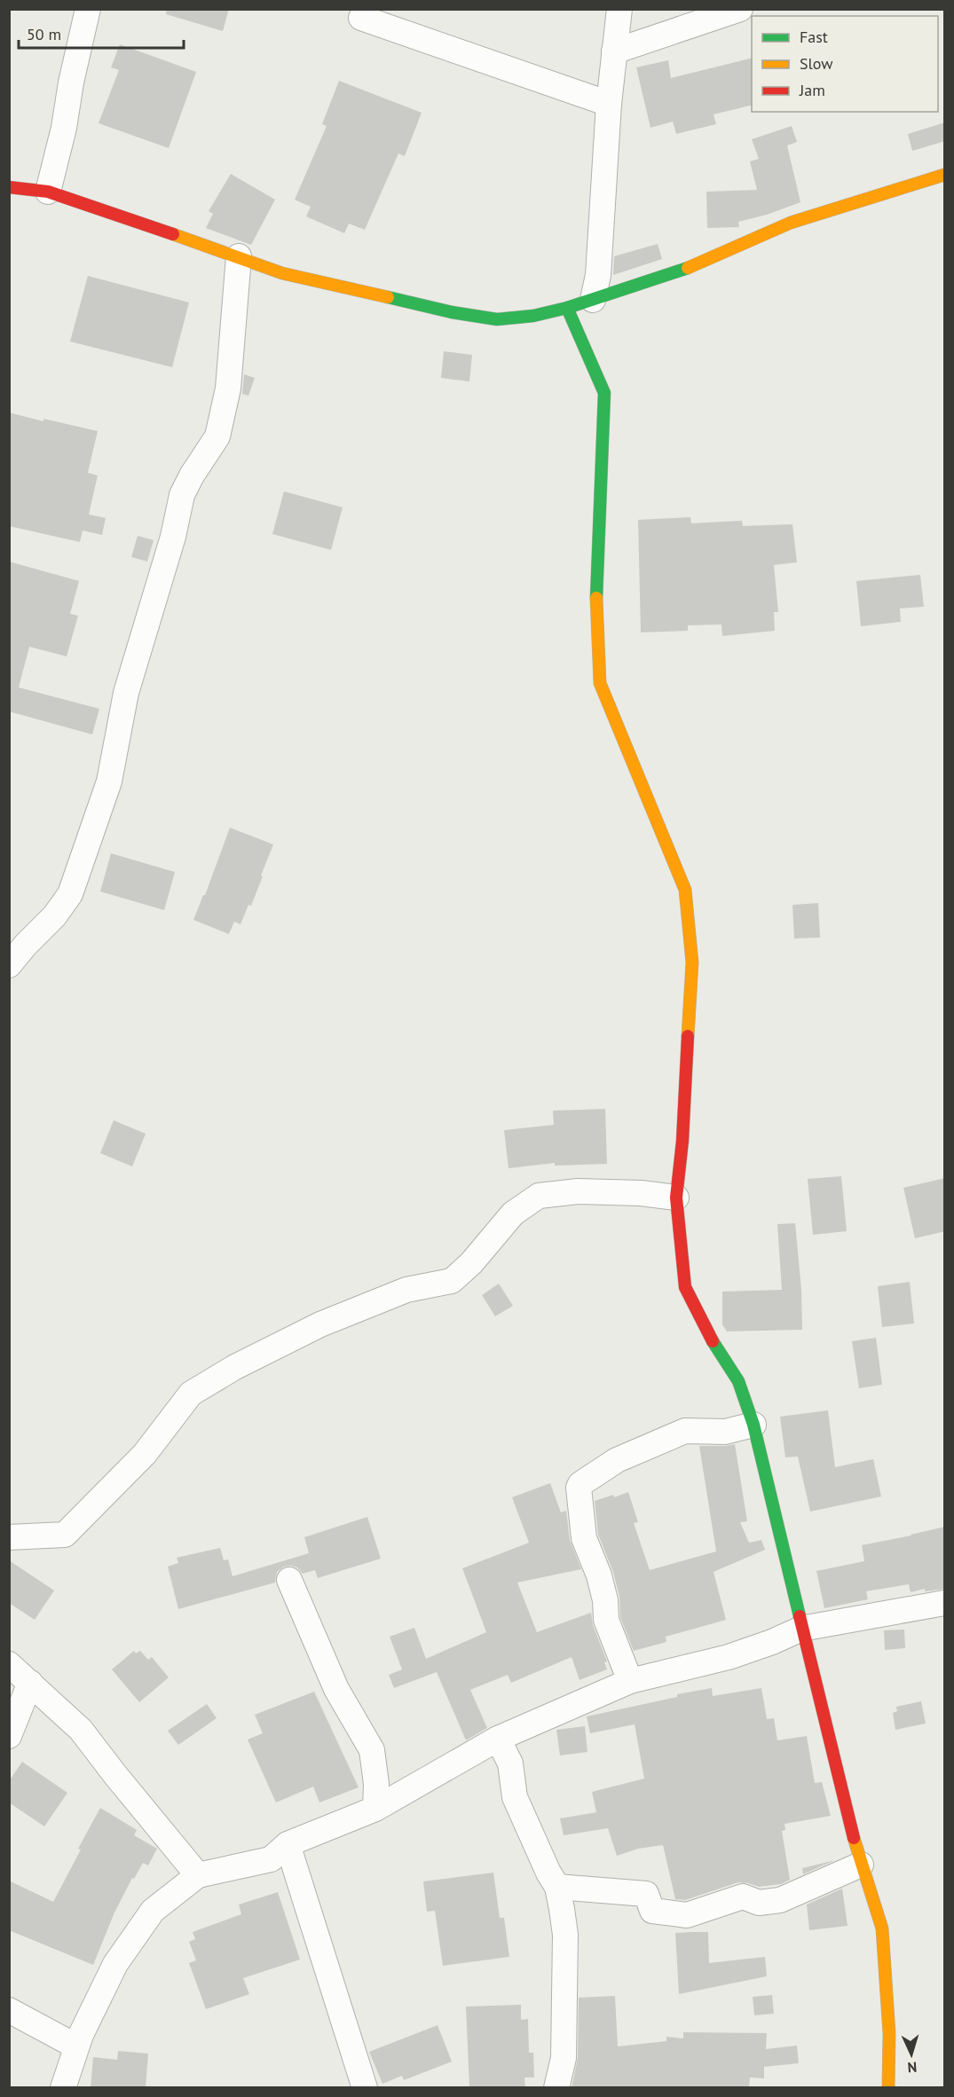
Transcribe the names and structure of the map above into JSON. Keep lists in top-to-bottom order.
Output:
{
  "legend": ["Fast", "Slow", "Jam"],
  "scale_bar": "50 m",
  "north": "bottom"
}
